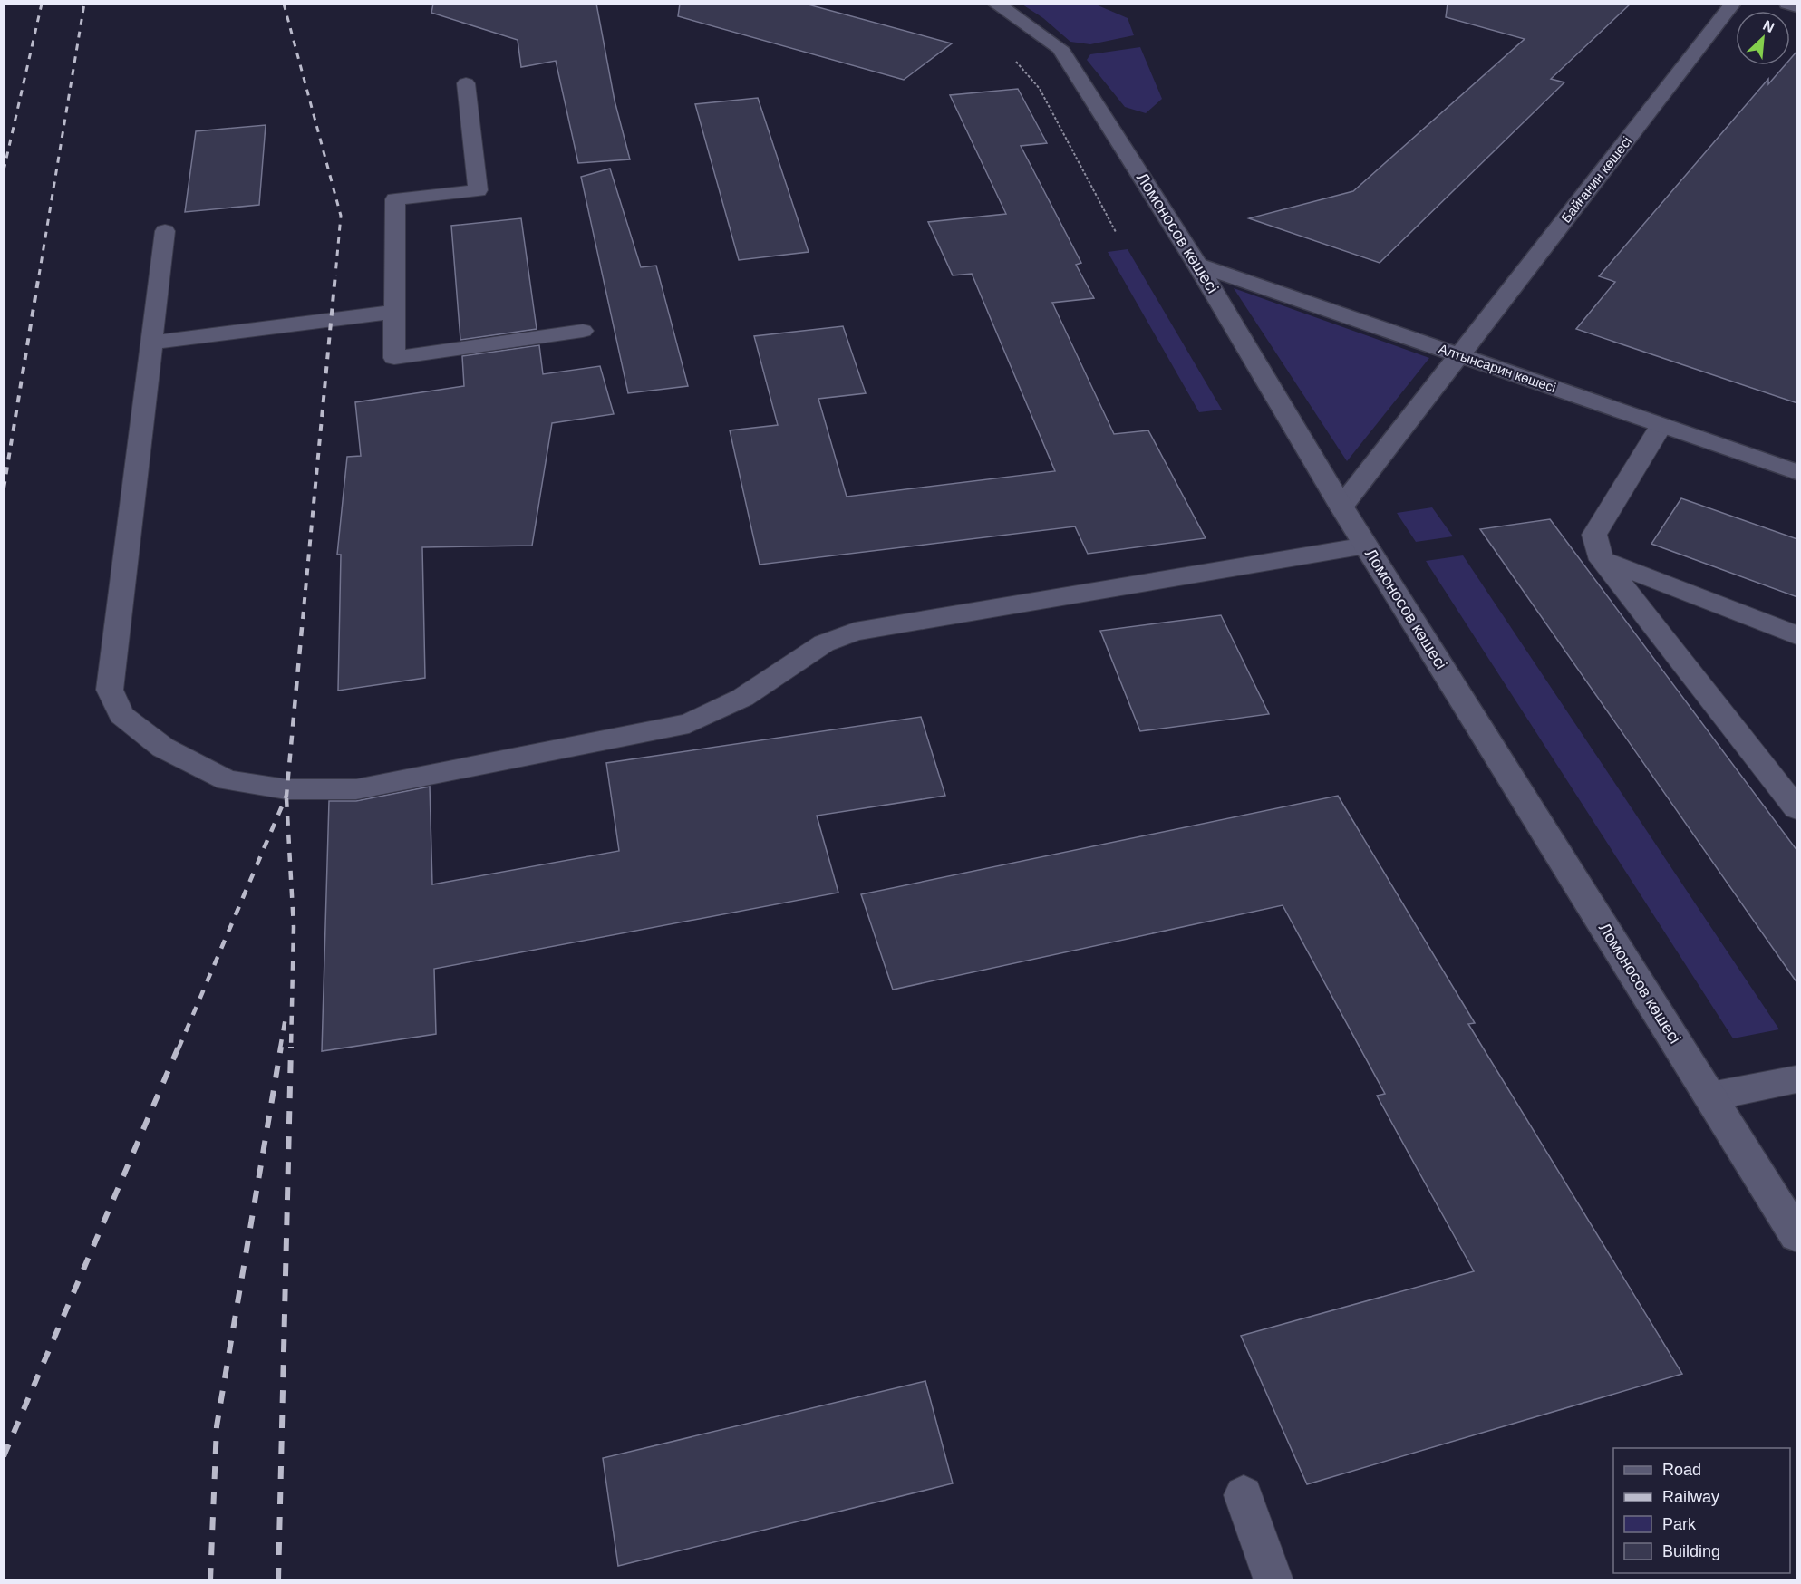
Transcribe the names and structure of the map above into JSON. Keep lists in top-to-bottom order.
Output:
{
  "streets": {
    "street": ["Байғанин көшесі", "Ломоносов көшесі", "Алтынсарин көшесі"]
  },
  "crossings": [
    ["Байғанин көшесі", "Ломоносов көшесі"],
    ["Байғанин көшесі", "Алтынсарин көшесі"],
    ["Ломоносов көшесі", "Алтынсарин көшесі"]
  ],
  "legend": [
    "Road",
    "Railway",
    "Park",
    "Building"
  ],
  "north": "top right"
}
